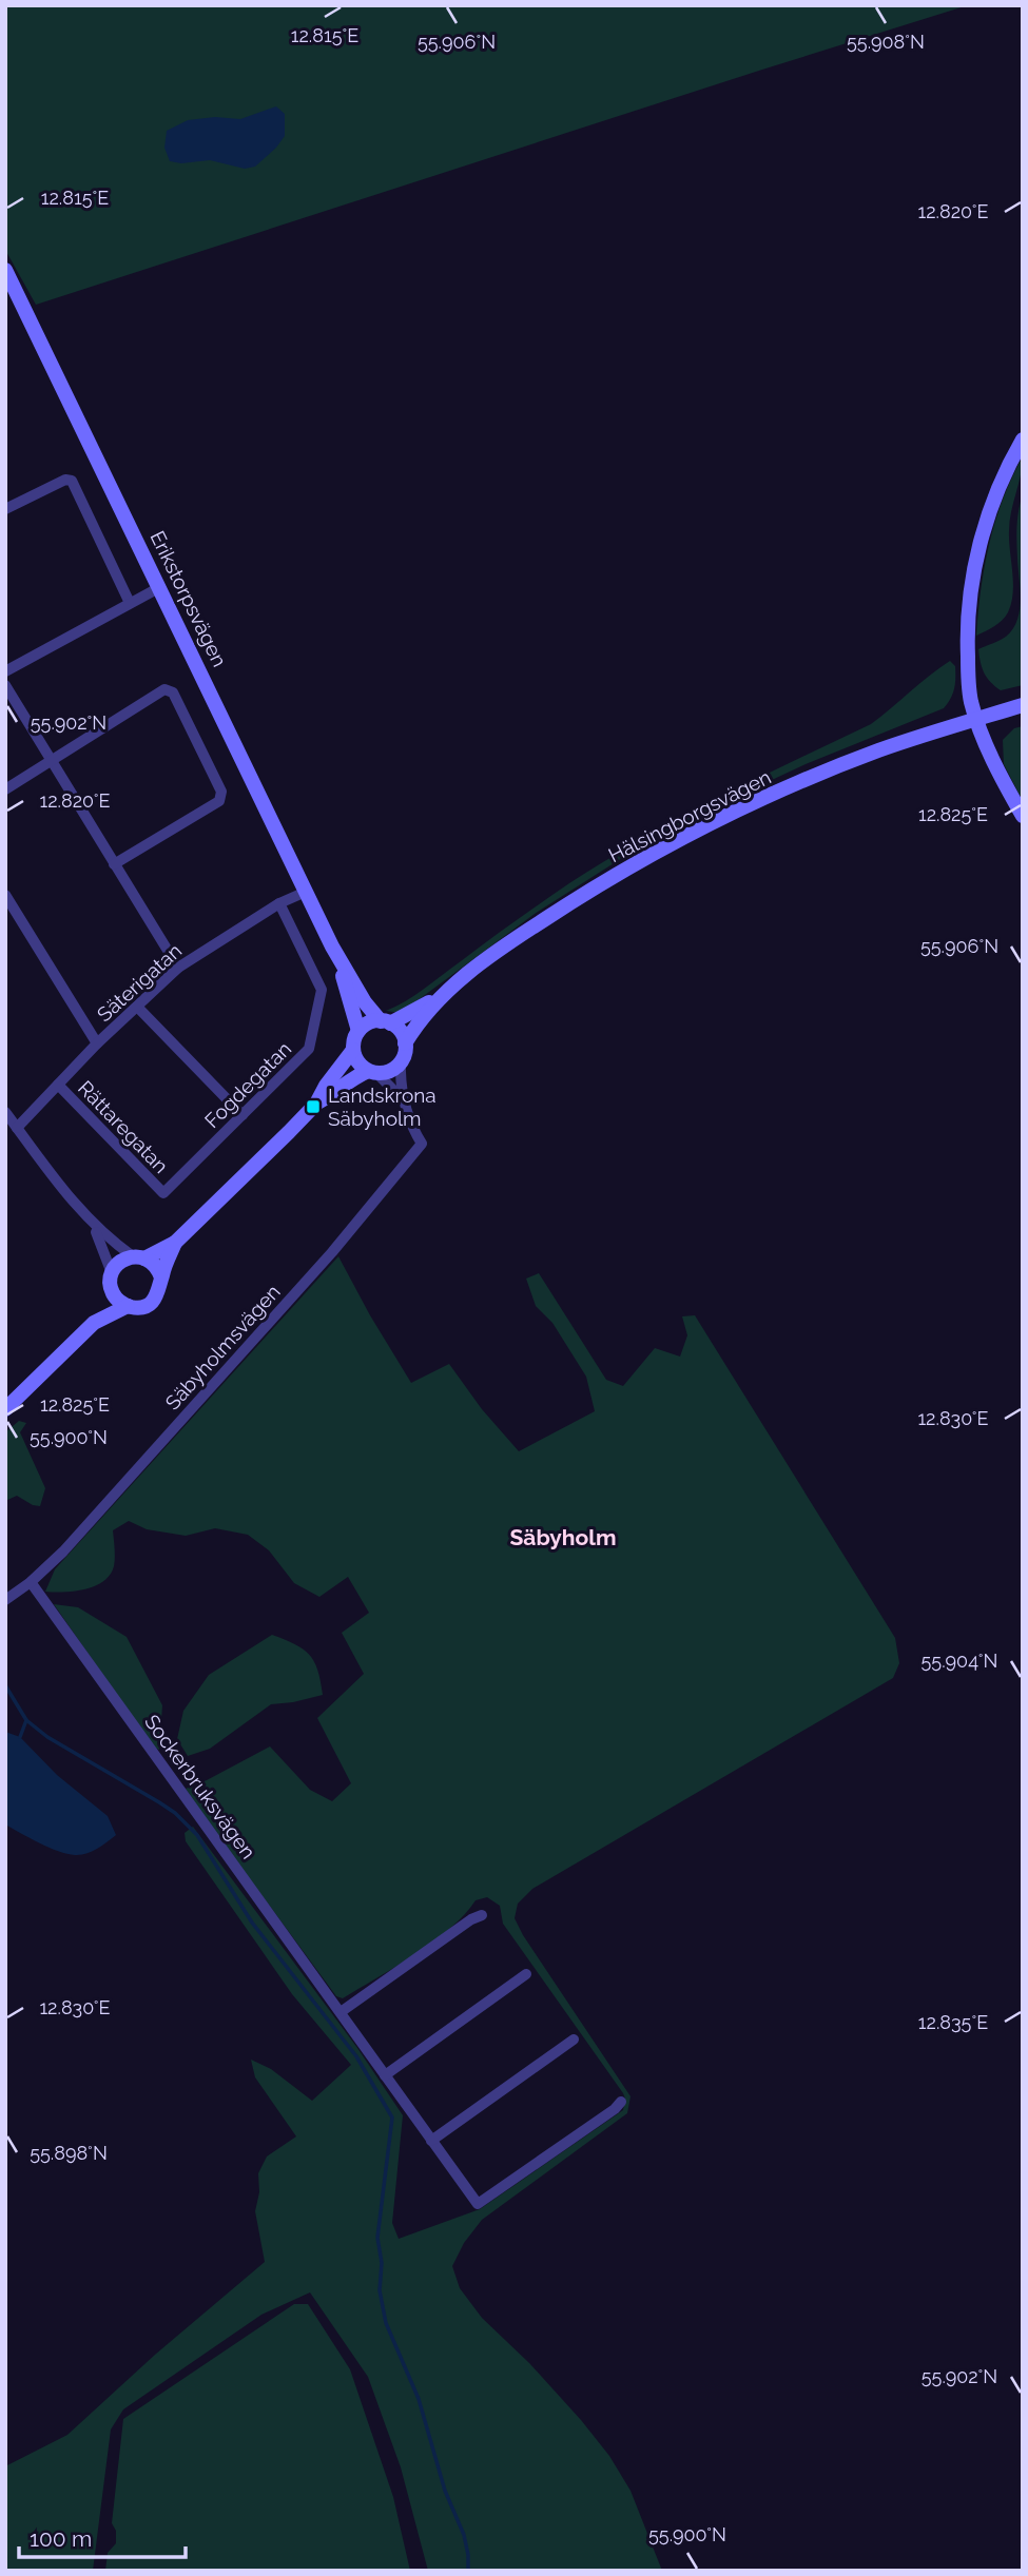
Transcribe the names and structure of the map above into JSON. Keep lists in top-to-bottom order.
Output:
{
  "streets": {
    "main road": ["Erikstorpsvägen", "Hälsingborgsvägen"],
    "street": [
      "Säterigatan",
      "Fogdegatan",
      "Rättaregatan",
      "Säbyholmsvägen",
      "Sockerbruksvägen"
    ]
  },
  "crossings": [
    ["Erikstorpsvägen", "Hälsingborgsvägen"],
    ["Erikstorpsvägen", "Säterigatan"],
    ["Erikstorpsvägen", "Säbyholmsvägen"],
    ["Hälsingborgsvägen", "Säbyholmsvägen"],
    ["Säterigatan", "Fogdegatan"],
    ["Säterigatan", "Rättaregatan"],
    ["Fogdegatan", "Rättaregatan"],
    ["Säbyholmsvägen", "Sockerbruksvägen"]
  ],
  "districts": ["Säbyholm"],
  "places": {
    "transit": ["Landskrona Säbyholm"]
  },
  "scale_bar": "100 m",
  "coordinates": [
    "12.815°E",
    "55.906°N",
    "55.908°N",
    "12.820°E",
    "55.902°N",
    "12.825°E",
    "12.830°E",
    "55.900°N",
    "55.904°N",
    "12.835°E",
    "55.898°N"
  ]
}
